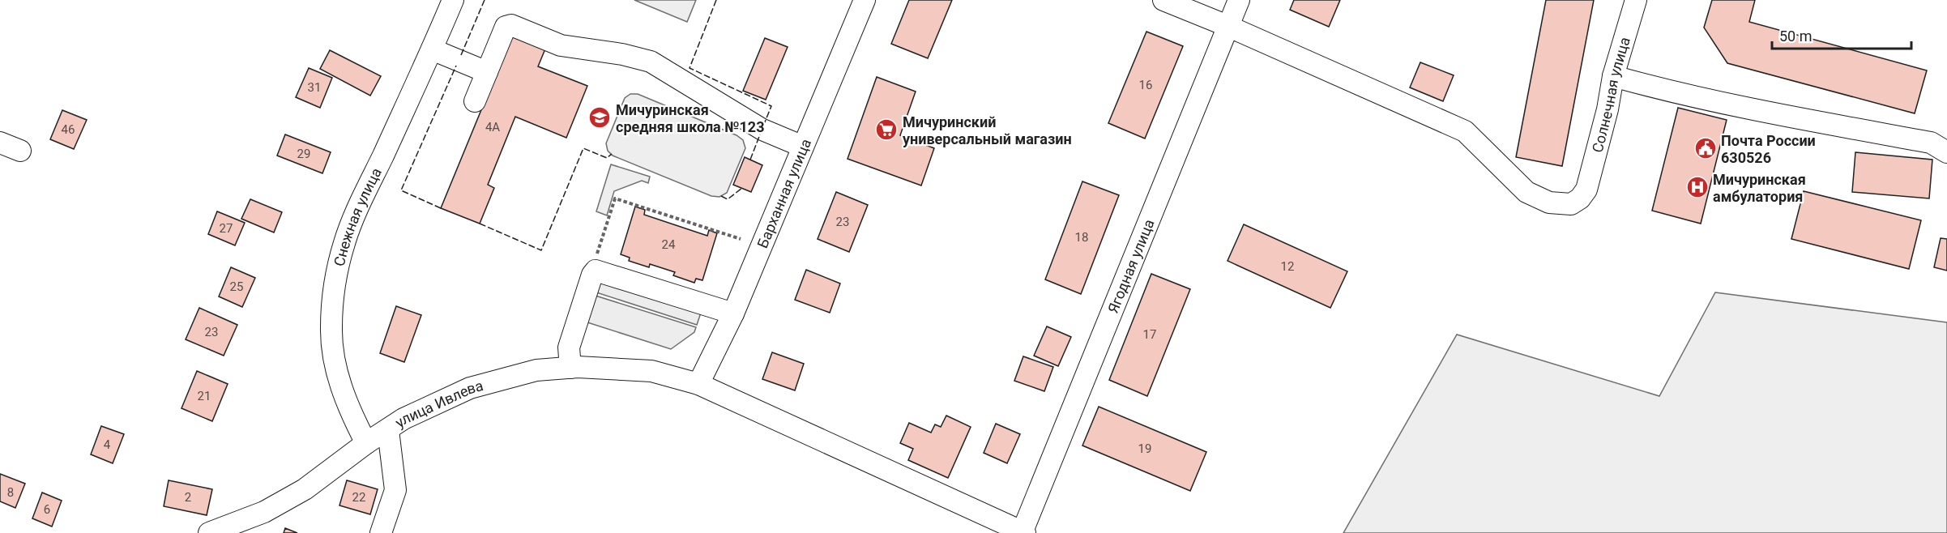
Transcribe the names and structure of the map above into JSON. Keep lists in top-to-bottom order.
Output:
{
  "streets": {
    "street": [
      "Солнечная улица",
      "Барханная улица",
      "Снежная улица",
      "Ягодная улица",
      "улица Ивлева"
    ]
  },
  "crossings": [
    ["Солнечная улица", "Ягодная улица"],
    ["Барханная улица", "улица Ивлева"],
    ["Снежная улица", "улица Ивлева"],
    ["Ягодная улица", "улица Ивлева"]
  ],
  "places": {
    "school or university": ["Мичуринская средняя школа №123"],
    "supermarket": ["Мичуринский универсальный магазин"],
    "public building": ["Почта России 630526"],
    "hospital": ["Мичуринская амбулатория"]
  },
  "house_numbers": [
    "16",
    "31",
    "4А",
    "46",
    "29",
    "23",
    "27",
    "18",
    "24",
    "12",
    "25",
    "23",
    "17",
    "21",
    "4",
    "19",
    "8",
    "2",
    "22",
    "6"
  ],
  "scale_bar": "50 m"
}
